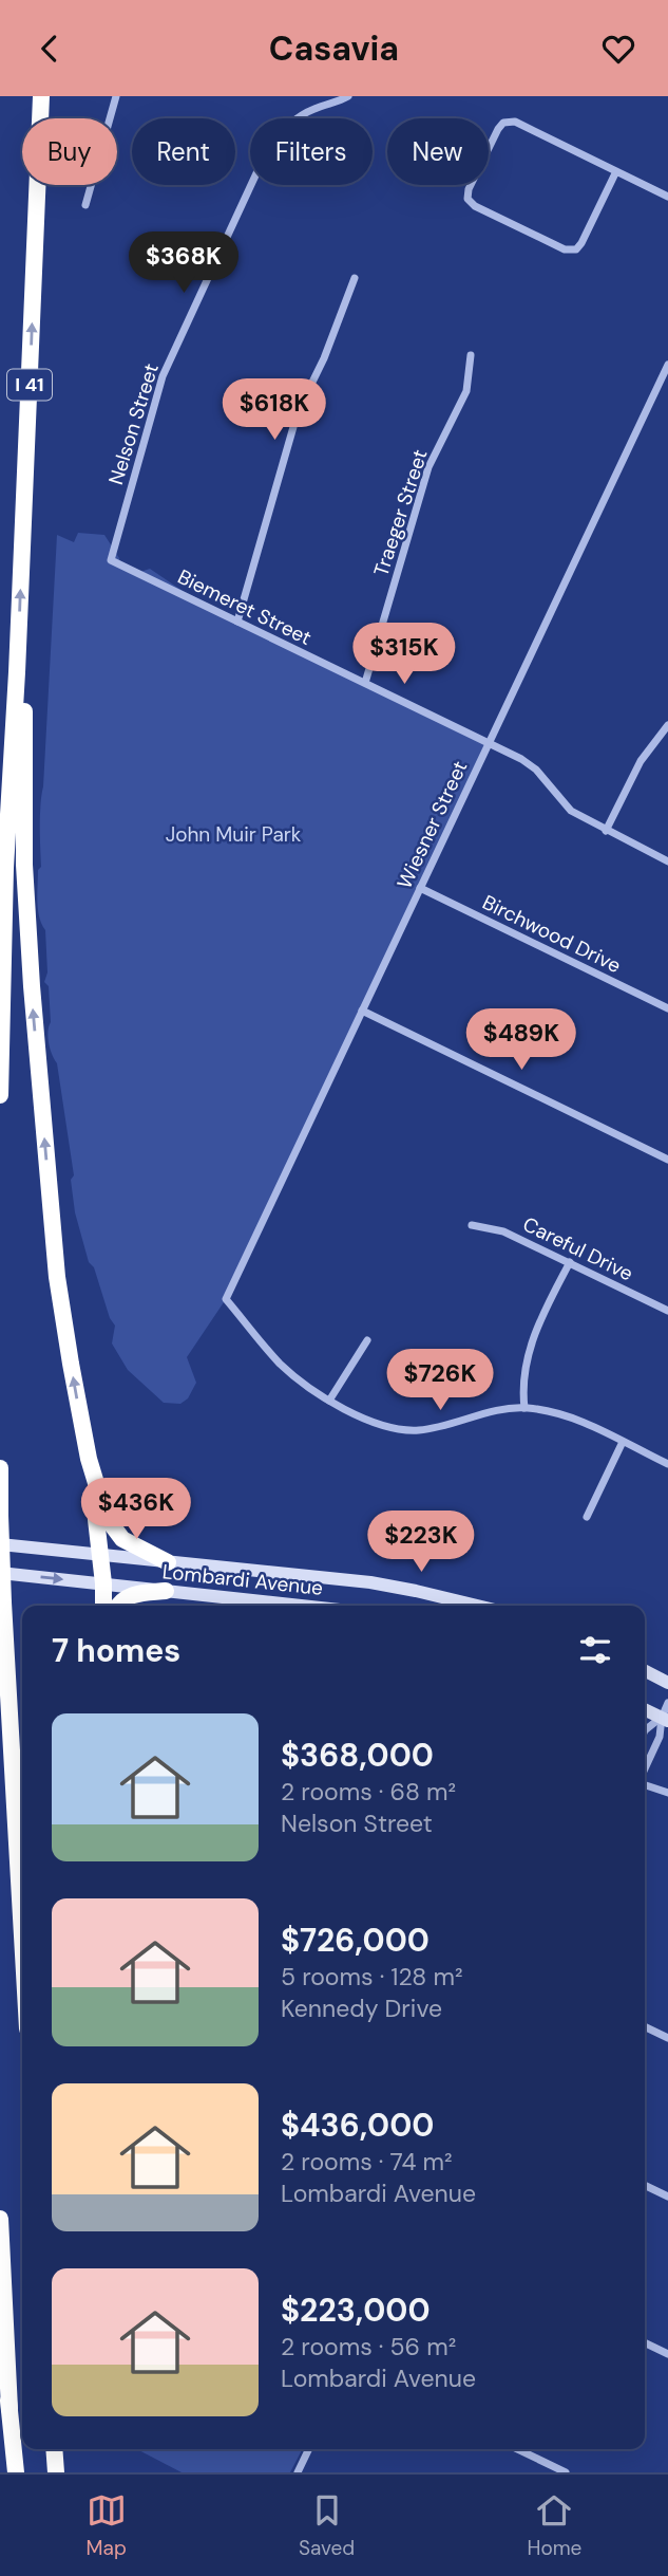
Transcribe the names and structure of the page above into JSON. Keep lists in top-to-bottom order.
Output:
{
  "streets": {
    "highway": ["I 41"],
    "main road": ["Lombardi Avenue"],
    "street": [
      "Nelson Street",
      "Traeger Street",
      "Biemeret Street",
      "Wiesner Street",
      "Birchwood Drive",
      "Careful Drive"
    ]
  },
  "crossings": [
    ["Nelson Street", "Biemeret Street"],
    ["Traeger Street", "Biemeret Street"],
    ["Biemeret Street", "Wiesner Street"],
    ["Wiesner Street", "Birchwood Drive"]
  ],
  "parks": ["John Muir Park"],
  "page": {
    "header": "Casavia",
    "chip": [
      "Buy",
      "Rent",
      "Filters",
      "New"
    ],
    "price": [
      "$368K",
      "$618K",
      "$315K",
      "$489K",
      "$726K",
      "$436K",
      "$223K"
    ],
    "heading": "7 homes",
    "list": [
      {
        "name": "$368,000",
        "note": "2 rooms · 68 m² · Nelson Street"
      },
      {
        "name": "$726,000",
        "note": "5 rooms · 128 m² · Kennedy Drive"
      },
      {
        "name": "$436,000",
        "note": "2 rooms · 74 m² · Lombardi Avenue"
      },
      {
        "name": "$223,000",
        "note": "2 rooms · 56 m² · Lombardi Avenue"
      }
    ],
    "tabs": ["Map", "Saved", "Home"]
  }
}
